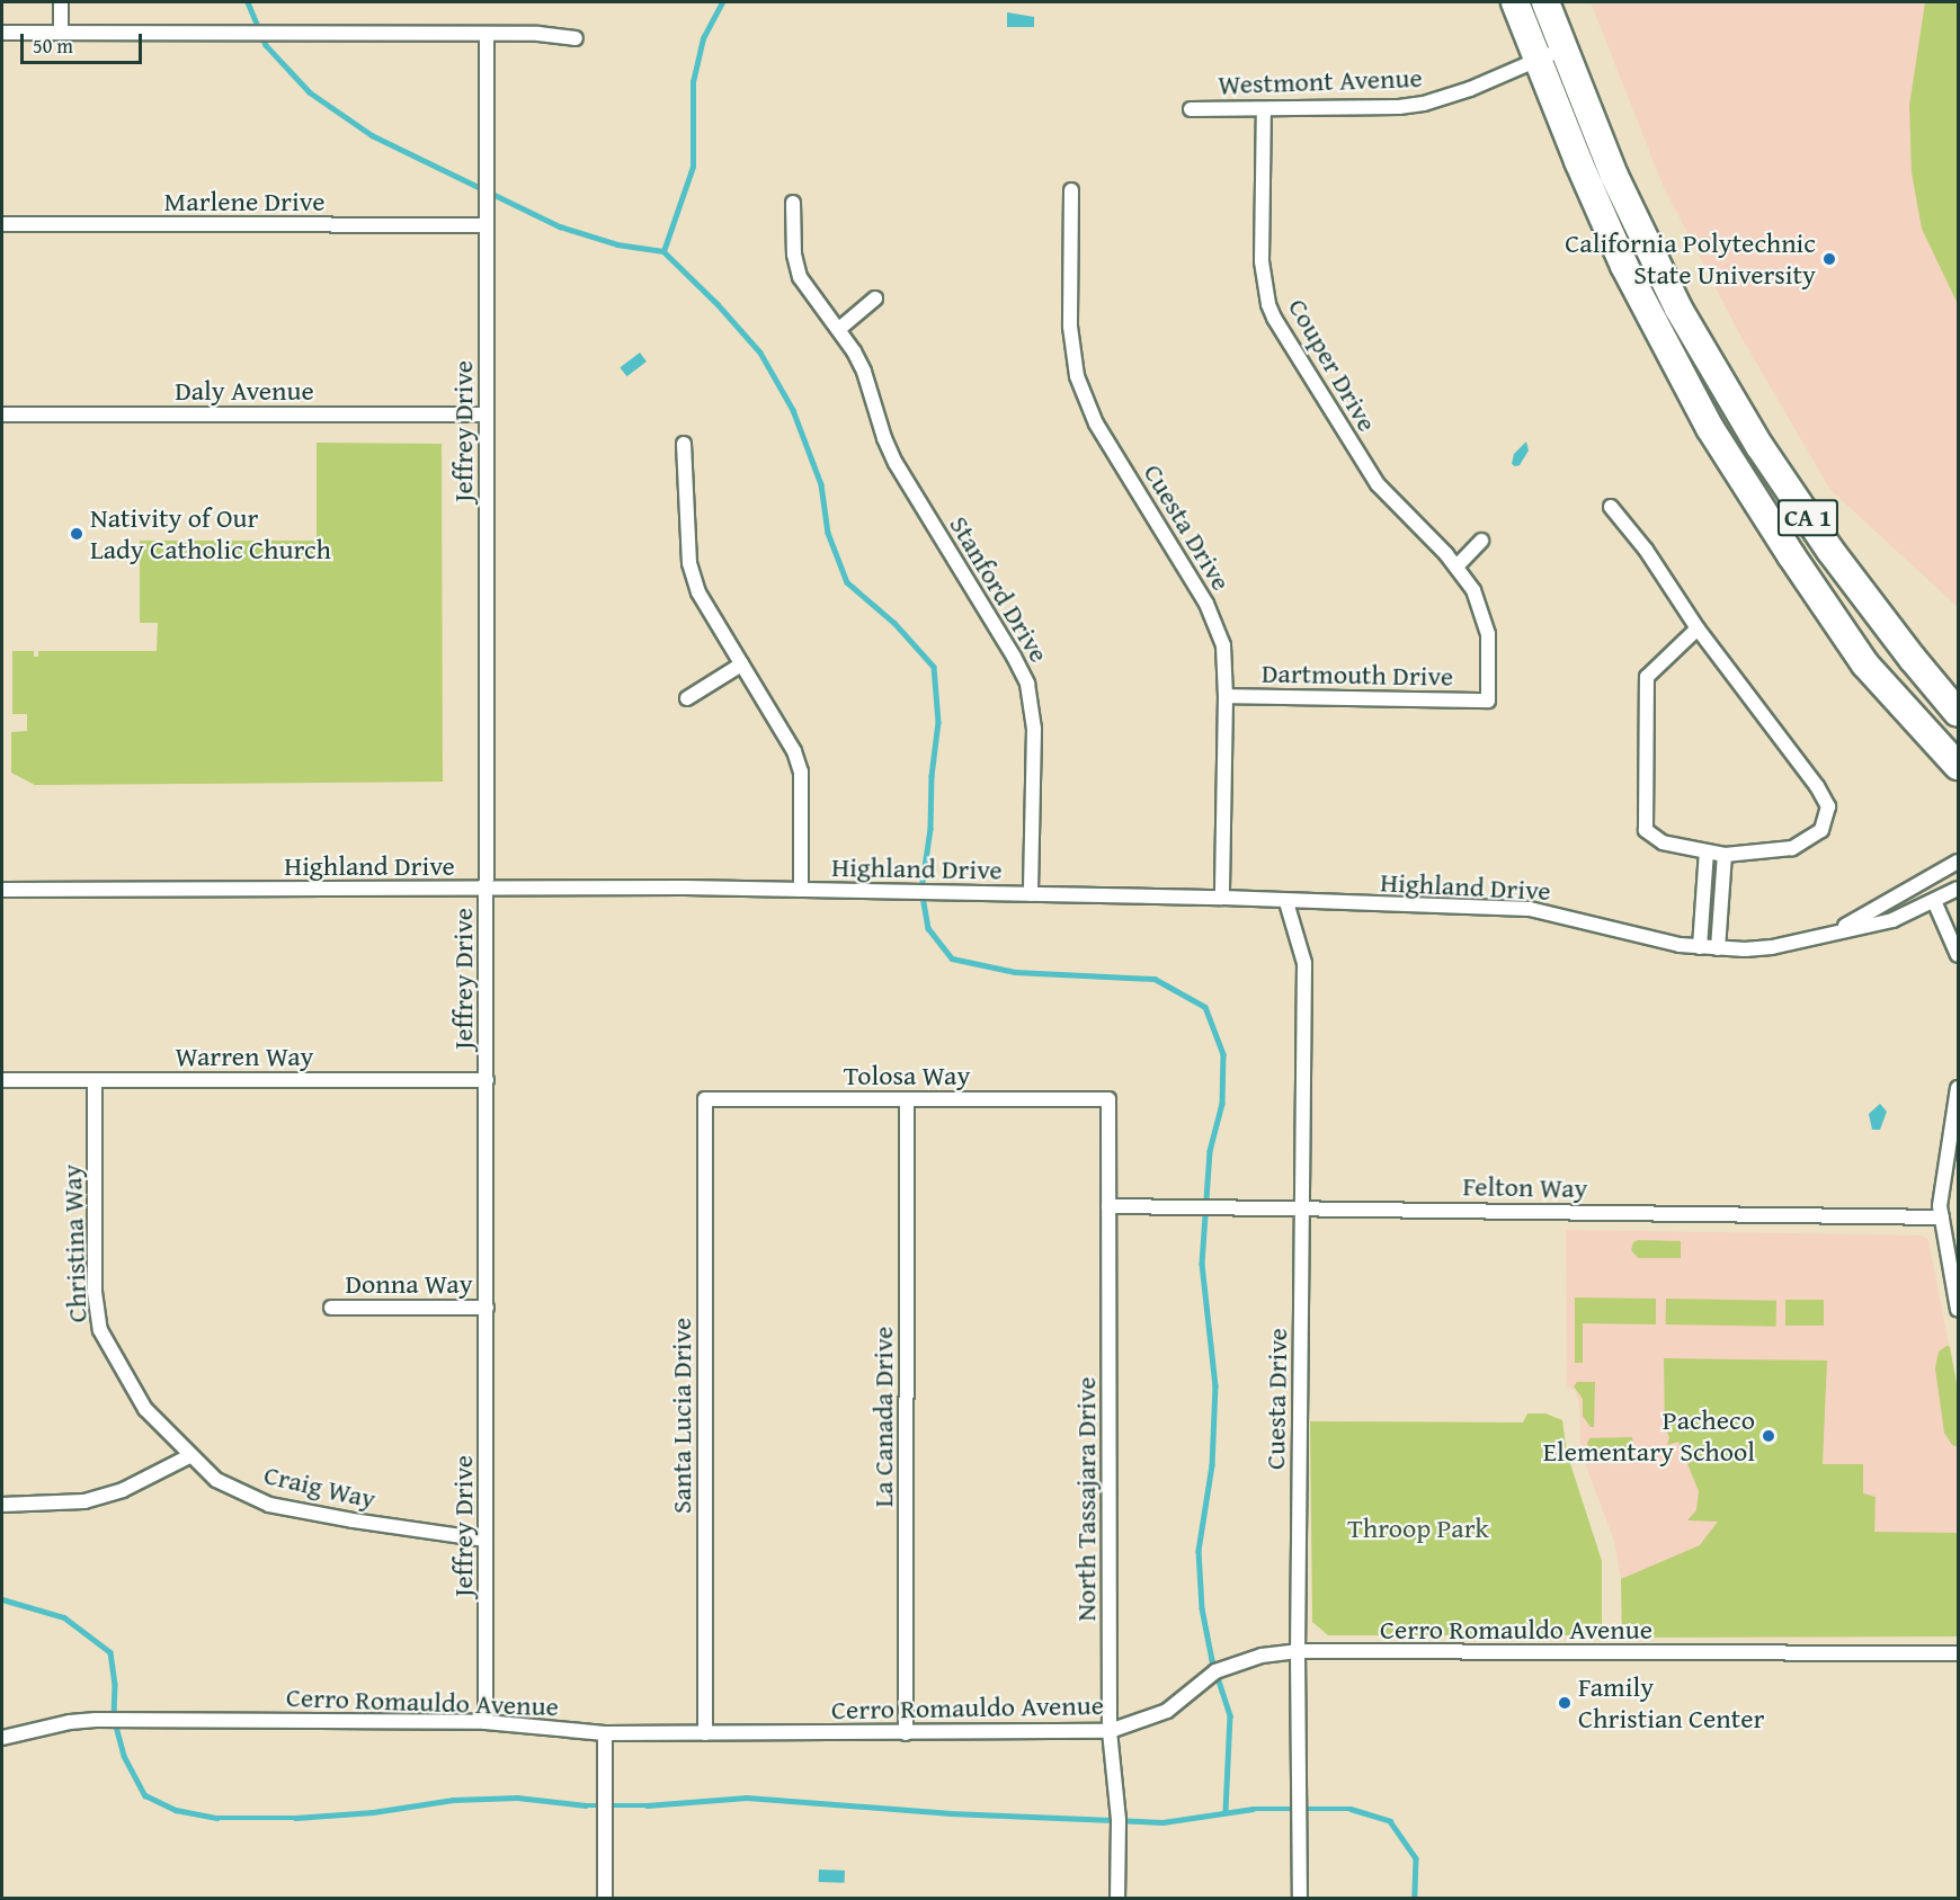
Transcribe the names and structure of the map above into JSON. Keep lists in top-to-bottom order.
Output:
{
  "streets": {
    "highway": ["CA 1"],
    "street": [
      "Westmont Avenue",
      "Marlene Drive",
      "Couper Drive",
      "Daly Avenue",
      "Jeffrey Drive",
      "Cuesta Drive",
      "Stanford Drive",
      "Dartmouth Drive",
      "Highland Drive",
      "Warren Way",
      "Tolosa Way",
      "Felton Way",
      "Christina Way",
      "Donna Way",
      "Santa Lucia Drive",
      "La Canada Drive",
      "Craig Way",
      "North Tassajara Drive",
      "Cerro Romauldo Avenue"
    ]
  },
  "crossings": [
    ["Westmont Avenue", "Couper Drive"],
    ["Westmont Avenue", "CA 1"],
    ["Marlene Drive", "Jeffrey Drive"],
    ["Couper Drive", "Dartmouth Drive"],
    ["Daly Avenue", "Jeffrey Drive"],
    ["Jeffrey Drive", "Highland Drive"],
    ["Jeffrey Drive", "Warren Way"],
    ["Jeffrey Drive", "Donna Way"],
    ["Jeffrey Drive", "Craig Way"],
    ["Jeffrey Drive", "Cerro Romauldo Avenue"],
    ["Cuesta Drive", "Dartmouth Drive"],
    ["Cuesta Drive", "Highland Drive"],
    ["Cuesta Drive", "Felton Way"],
    ["Cuesta Drive", "Cerro Romauldo Avenue"],
    ["Stanford Drive", "Highland Drive"],
    ["Warren Way", "Christina Way"],
    ["Tolosa Way", "Santa Lucia Drive"],
    ["Tolosa Way", "La Canada Drive"],
    ["Tolosa Way", "North Tassajara Drive"],
    ["Felton Way", "North Tassajara Drive"],
    ["Christina Way", "Craig Way"],
    ["Santa Lucia Drive", "Cerro Romauldo Avenue"],
    ["La Canada Drive", "Cerro Romauldo Avenue"],
    ["North Tassajara Drive", "Cerro Romauldo Avenue"]
  ],
  "parks": ["Throop Park"],
  "places": [
    "California Polytechnic State University",
    "Nativity of Our Lady Catholic Church",
    "Pacheco Elementary School",
    "Family Christian Center"
  ],
  "scale_bar": "50 m"
}
